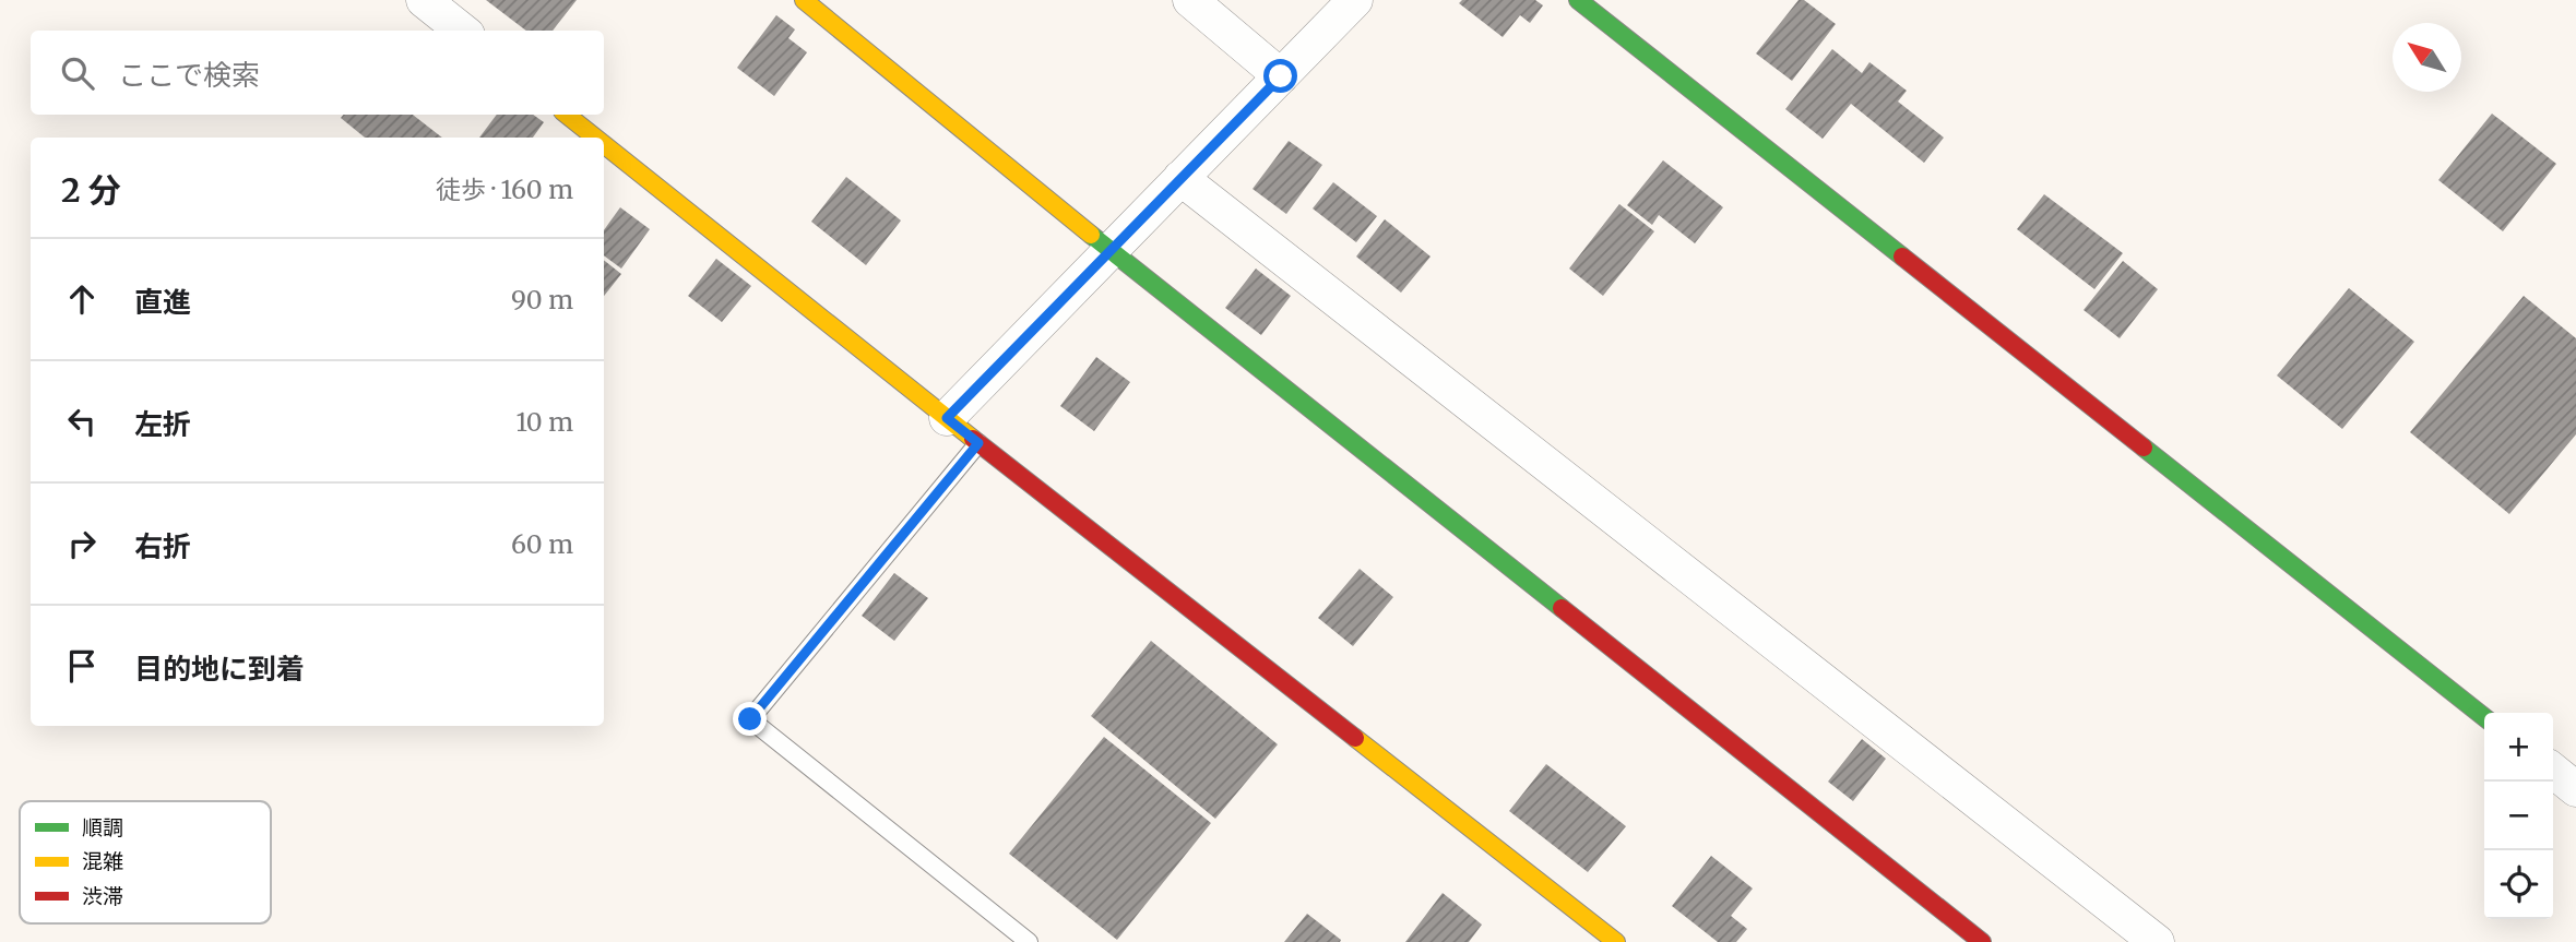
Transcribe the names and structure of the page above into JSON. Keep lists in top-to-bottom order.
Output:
{
  "legend": ["順調", "混雑", "渋滞"],
  "north": "top left",
  "page": {
    "search": "ここで検索",
    "heading": ["2 分", "徒歩 · 160 m"],
    "list": [
      ["直進", "90 m"],
      ["左折", "10 m"],
      ["右折", "60 m"],
      "目的地に到着"
    ],
    "map_buttons": ["+", "−"]
  }
}
